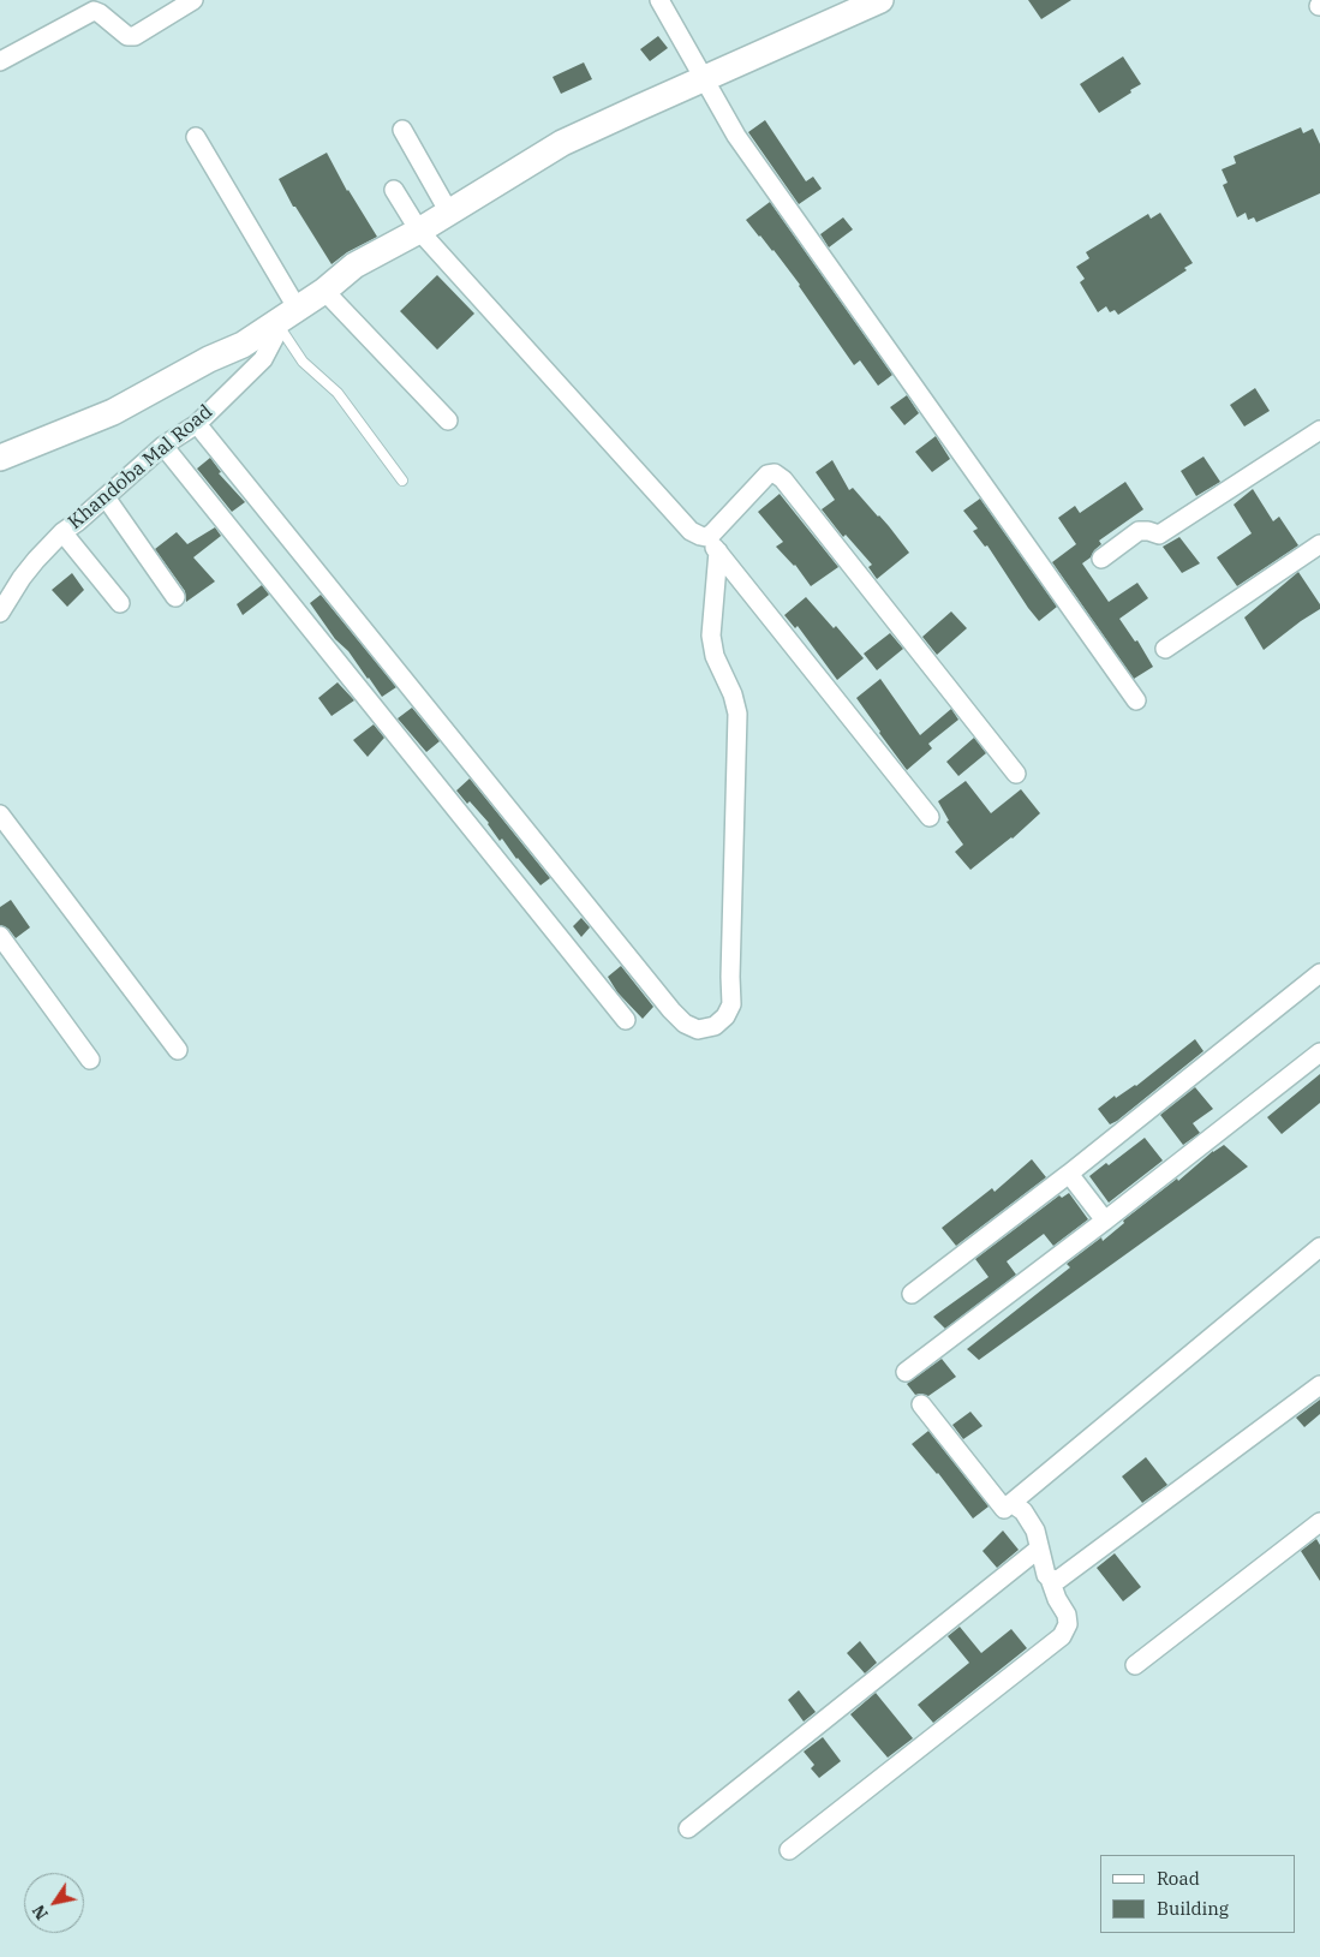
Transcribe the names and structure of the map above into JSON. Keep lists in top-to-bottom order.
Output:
{
  "streets": {
    "street": ["Khandoba Mal Road"]
  },
  "legend": ["Road", "Building"],
  "north": "bottom left"
}
